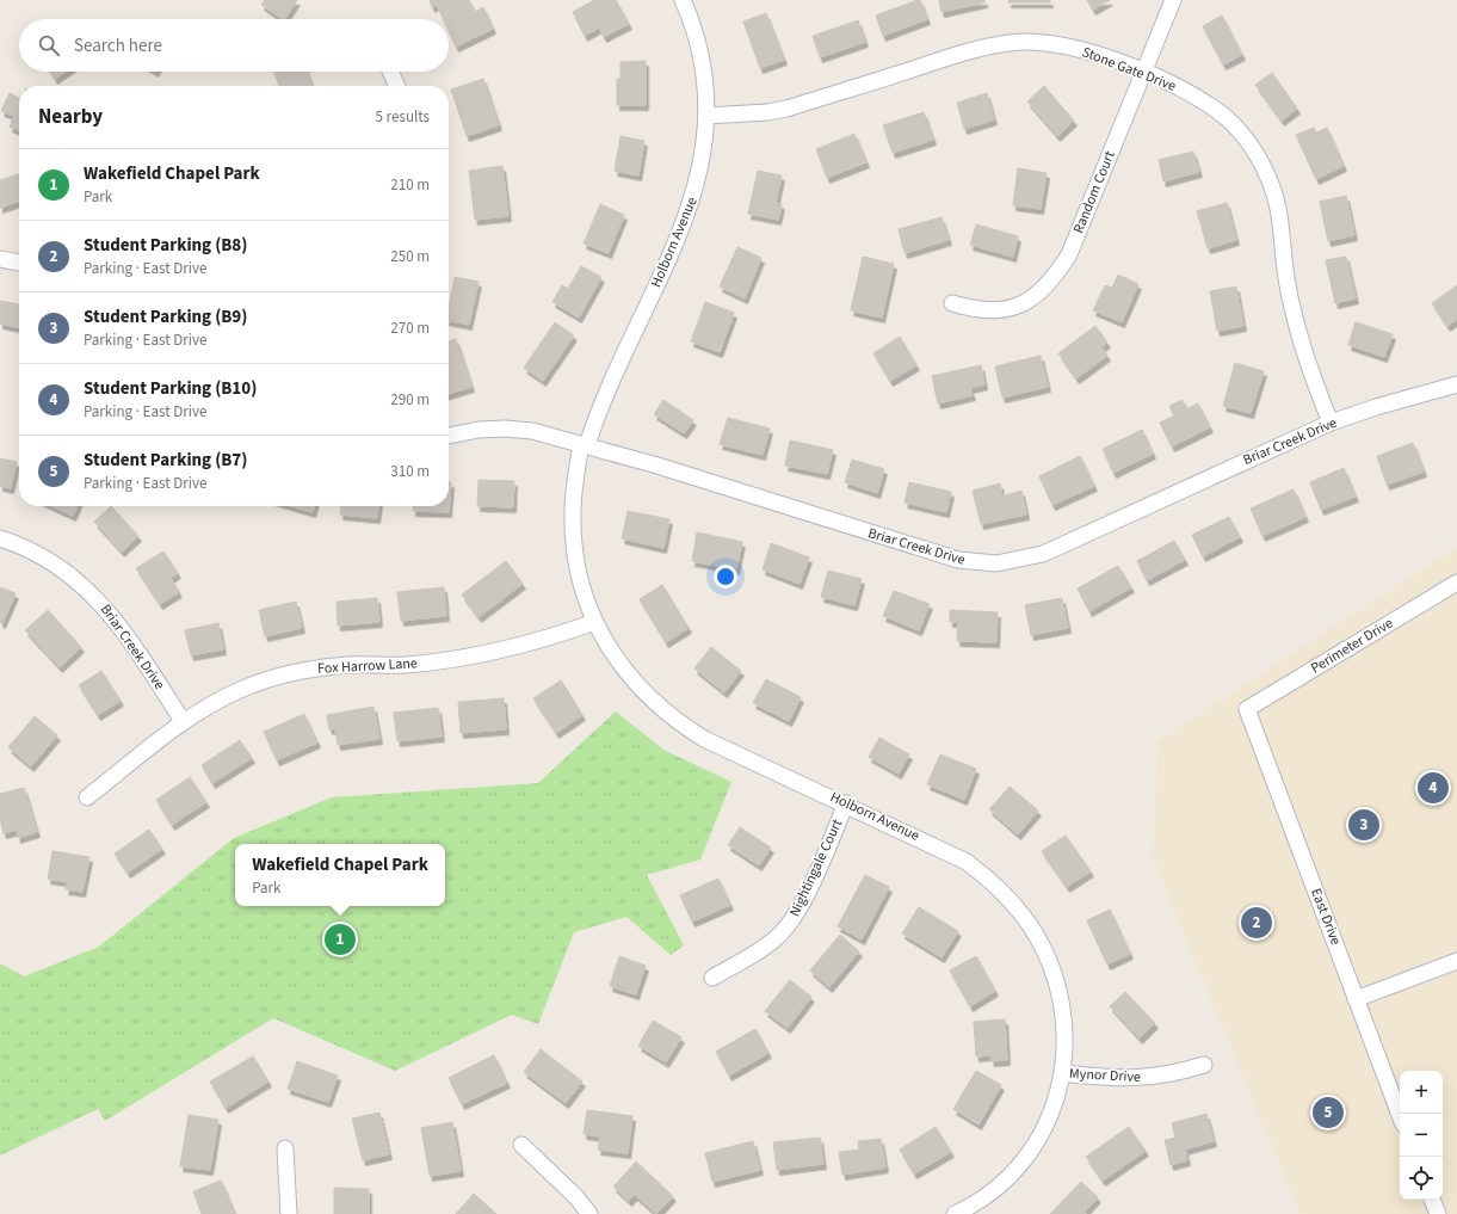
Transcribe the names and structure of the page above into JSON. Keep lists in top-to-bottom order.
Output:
{
  "streets": {
    "street": [
      "Stone Gate Drive",
      "Random Court",
      "Holborn Avenue",
      "Briar Creek Drive",
      "Perimeter Drive",
      "Fox Harrow Lane",
      "Nightingale Court",
      "East Drive",
      "Mynor Drive"
    ]
  },
  "crossings": [
    ["Stone Gate Drive", "Random Court"],
    ["Stone Gate Drive", "Holborn Avenue"],
    ["Stone Gate Drive", "Briar Creek Drive"],
    ["Holborn Avenue", "Briar Creek Drive"],
    ["Holborn Avenue", "Fox Harrow Lane"],
    ["Holborn Avenue", "Nightingale Court"],
    ["Holborn Avenue", "Mynor Drive"],
    ["Briar Creek Drive", "Fox Harrow Lane"],
    ["Perimeter Drive", "East Drive"]
  ],
  "page": {
    "search": "Search here",
    "heading": ["Nearby", "5 results"],
    "list": [
      {
        "mark": "1",
        "name": "Wakefield Chapel Park",
        "note": "Park",
        "value": "210 m"
      },
      {
        "mark": "2",
        "name": "Student Parking (B8)",
        "note": "Parking · East Drive",
        "value": "250 m"
      },
      {
        "mark": "3",
        "name": "Student Parking (B9)",
        "note": "Parking · East Drive",
        "value": "270 m"
      },
      {
        "mark": "4",
        "name": "Student Parking (B10)",
        "note": "Parking · East Drive",
        "value": "290 m"
      },
      {
        "mark": "5",
        "name": "Student Parking (B7)",
        "note": "Parking · East Drive",
        "value": "310 m"
      }
    ],
    "pins": [
      "4",
      "3",
      "2",
      "1",
      "5"
    ],
    "popup": ["Wakefield Chapel Park", "Park"],
    "map_buttons": ["+", "−"]
  }
}
